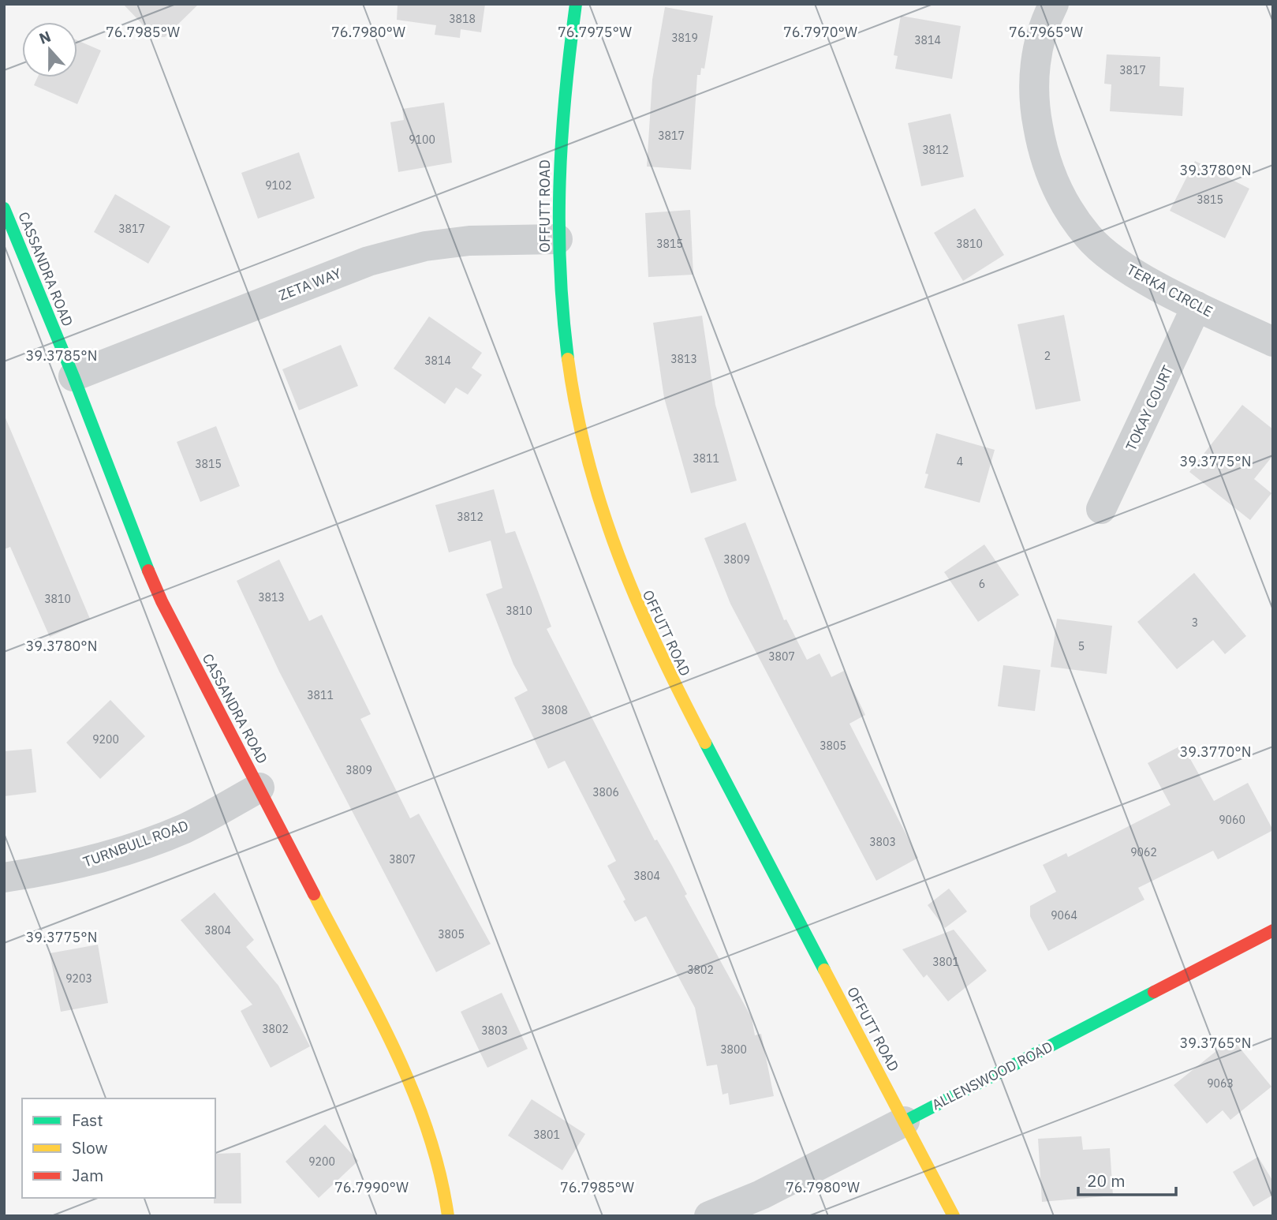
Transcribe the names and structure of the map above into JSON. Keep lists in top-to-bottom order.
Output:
{
  "streets": {
    "street": [
      "OFFUTT ROAD",
      "CASSANDRA ROAD",
      "ZETA WAY",
      "TERKA CIRCLE",
      "TOKAY COURT",
      "TURNBULL ROAD",
      "ALLENSWOOD ROAD"
    ]
  },
  "crossings": [
    ["OFFUTT ROAD", "ZETA WAY"],
    ["OFFUTT ROAD", "ALLENSWOOD ROAD"],
    ["CASSANDRA ROAD", "ZETA WAY"],
    ["CASSANDRA ROAD", "TURNBULL ROAD"],
    ["TERKA CIRCLE", "TOKAY COURT"]
  ],
  "house_numbers": [
    "3818",
    "3819",
    "3814",
    "3817",
    "3817",
    "9100",
    "3812",
    "9102",
    "3815",
    "3817",
    "3815",
    "3810",
    "2",
    "3813",
    "3814",
    "3811",
    "4",
    "3815",
    "3812",
    "3809",
    "6",
    "3813",
    "3810",
    "3810",
    "3",
    "5",
    "3807",
    "3811",
    "3808",
    "9200",
    "3805",
    "3809",
    "3806",
    "9060",
    "3803",
    "9062",
    "3807",
    "3804",
    "9064",
    "3804",
    "3805",
    "3801",
    "3802",
    "9203",
    "3802",
    "3803",
    "3800",
    "9063",
    "3801",
    "9200"
  ],
  "legend": ["Fast", "Slow", "Jam"],
  "scale_bar": "20 m",
  "north": "top",
  "coordinates": [
    "76.7985°W",
    "76.7980°W",
    "76.7975°W",
    "76.7970°W",
    "76.7965°W",
    "39.3780°N",
    "39.3785°N",
    "39.3775°N",
    "39.3770°N",
    "39.3765°N",
    "76.7990°W"
  ]
}
